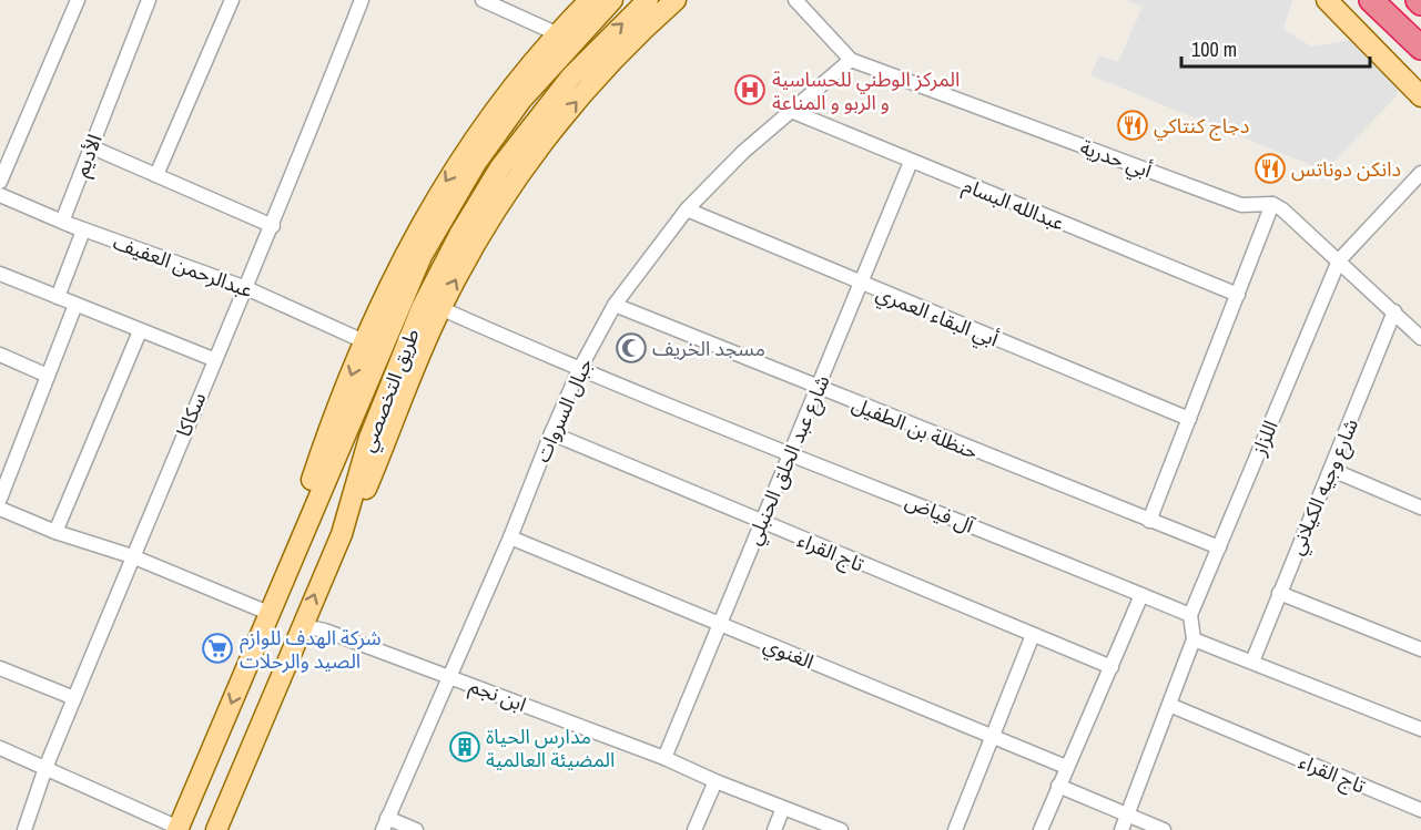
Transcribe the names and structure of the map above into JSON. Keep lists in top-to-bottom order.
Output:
{
  "streets": {
    "main road": ["طريق التخصصي"],
    "street": [
      "الأديم",
      "أبي حدرية",
      "عبدالله البسام",
      "عبدالرحمن العفيف",
      "أبي البقاء العمري",
      "جبال السروات",
      "سكاكا",
      "حنظلة بن الطفيل",
      "اللزاز",
      "شارع عبد الحلق الحنبلي",
      "شارع وجيه الكيلاني",
      "آل فياض",
      "تاج القراء",
      "الغنوي",
      "ابن نجم"
    ]
  },
  "crossings": [
    ["الأديم", "عبدالرحمن العفيف"],
    ["أبي حدرية", "جبال السروات"],
    ["عبدالله البسام", "جبال السروات"],
    ["عبدالله البسام", "شارع عبد الحلق الحنبلي"],
    ["عبدالرحمن العفيف", "سكاكا"],
    ["أبي البقاء العمري", "جبال السروات"],
    ["أبي البقاء العمري", "شارع عبد الحلق الحنبلي"],
    ["طريق التخصصي", "ابن نجم"],
    ["جبال السروات", "حنظلة بن الطفيل"],
    ["جبال السروات", "آل فياض"],
    ["جبال السروات", "تاج القراء"],
    ["جبال السروات", "الغنوي"],
    ["جبال السروات", "ابن نجم"],
    ["حنظلة بن الطفيل", "اللزاز"],
    ["حنظلة بن الطفيل", "شارع عبد الحلق الحنبلي"],
    ["اللزاز", "آل فياض"],
    ["شارع عبد الحلق الحنبلي", "آل فياض"],
    ["شارع عبد الحلق الحنبلي", "تاج القراء"],
    ["شارع عبد الحلق الحنبلي", "الغنوي"],
    ["شارع عبد الحلق الحنبلي", "ابن نجم"]
  ],
  "places": {
    "hospital": ["المركز الوطني للحساسية و الربو و المناعة"],
    "restaurant": ["دجاج كنتاكي", "دانكن دوناتس"],
    "mosque": ["مسجد الخريف"],
    "supermarket": ["شركة الهدف للوازم الصيد والرحلات"],
    "building": ["مدارس الحياة المضيئة العالمية"]
  },
  "scale_bar": "100 m"
}
